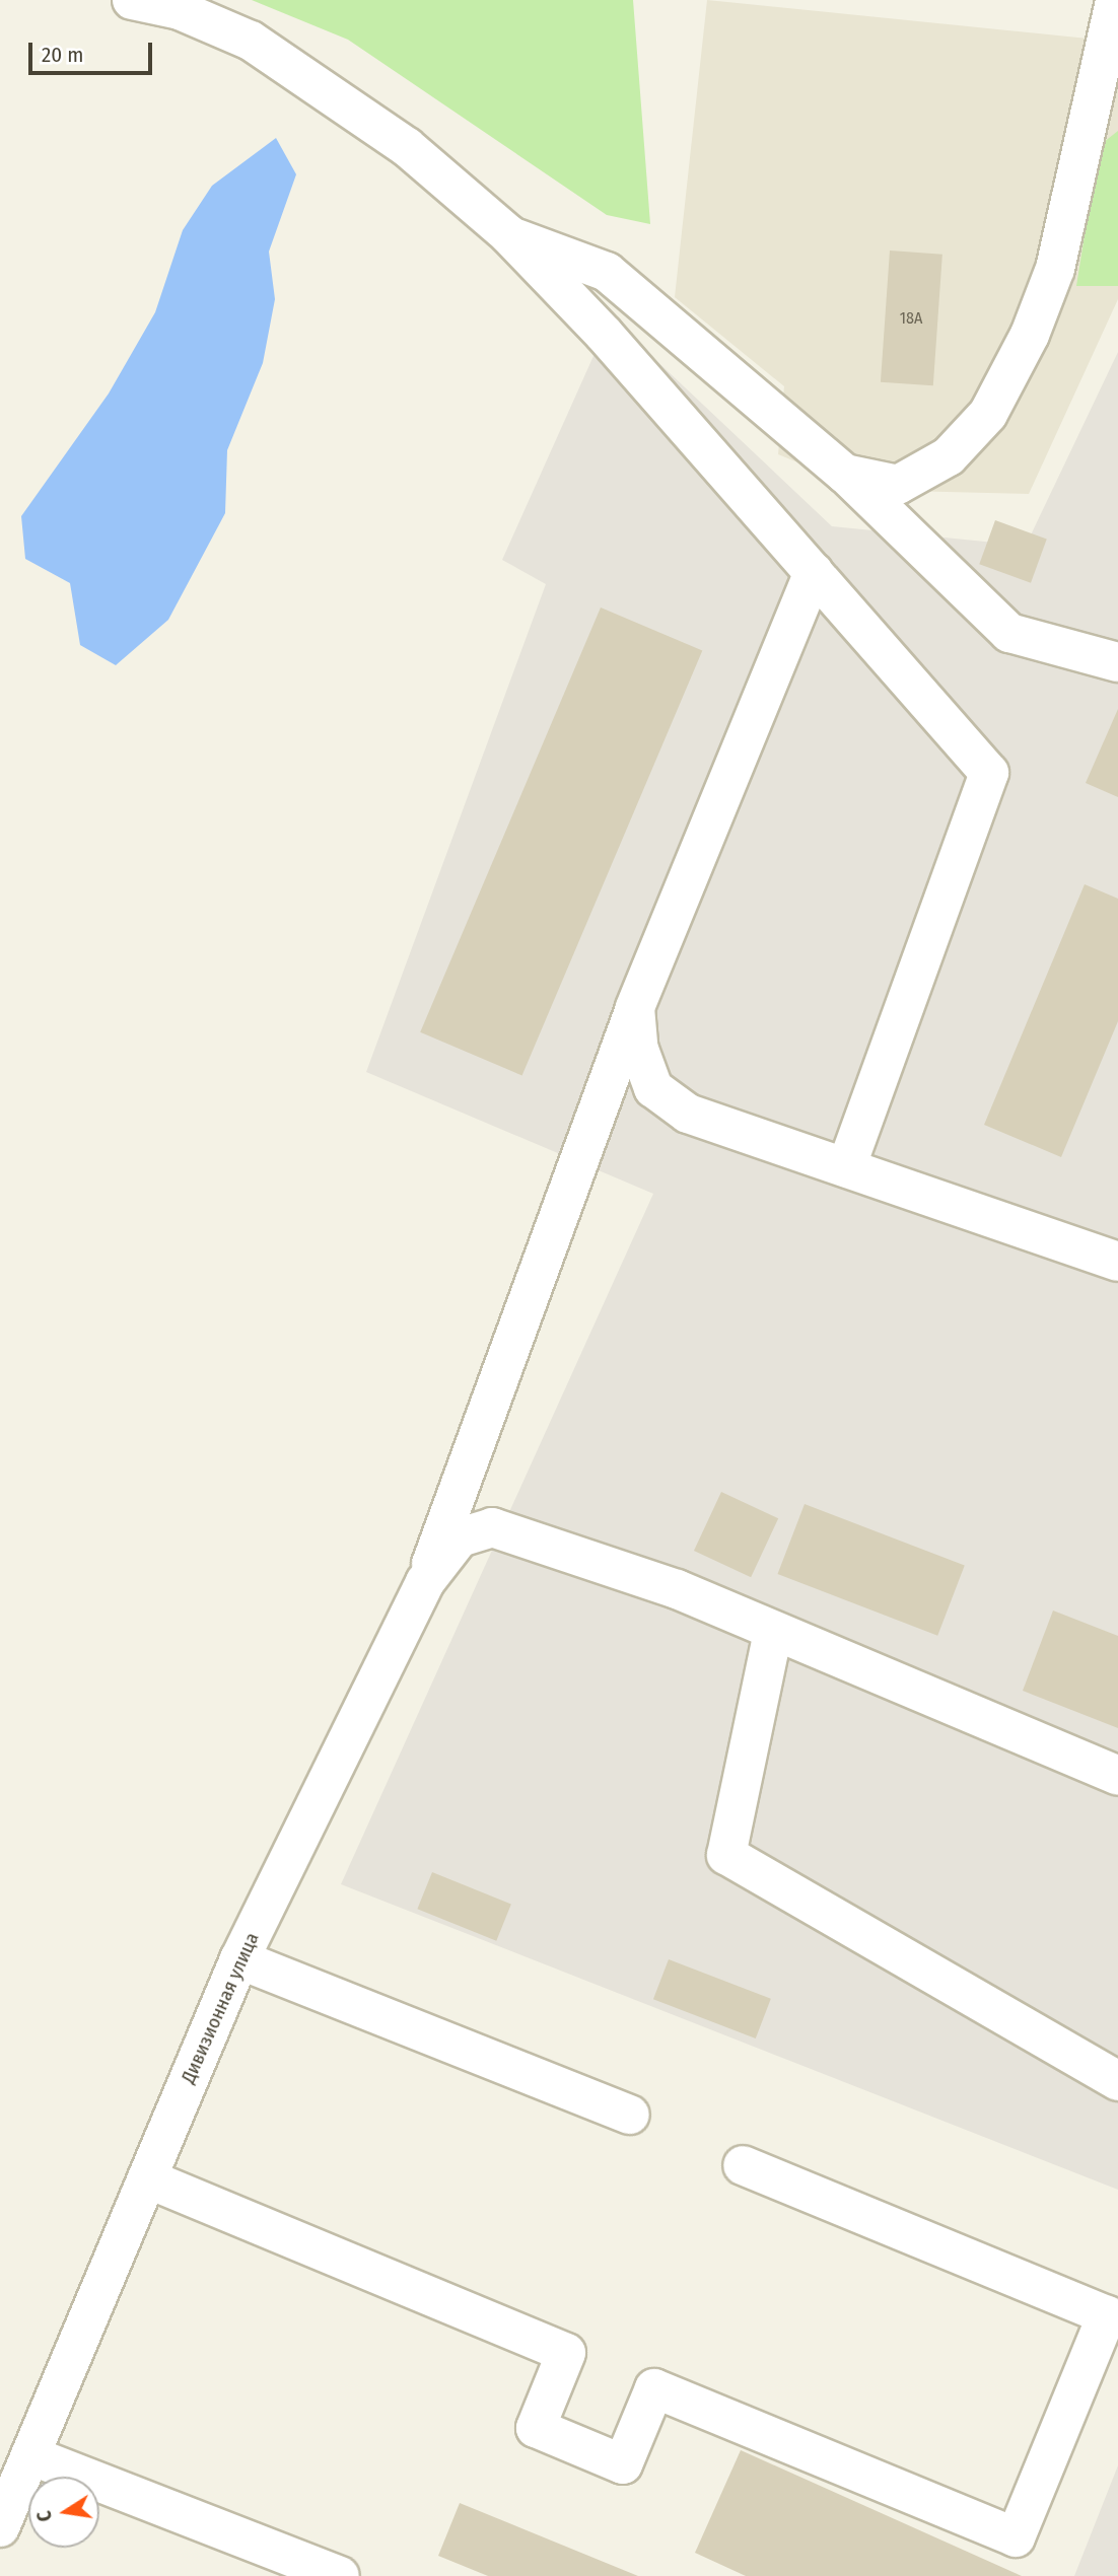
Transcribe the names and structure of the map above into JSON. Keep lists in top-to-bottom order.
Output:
{
  "streets": {
    "street": ["Дивизионная улица"]
  },
  "house_numbers": ["18А"],
  "scale_bar": "20 m",
  "north": "left"
}
